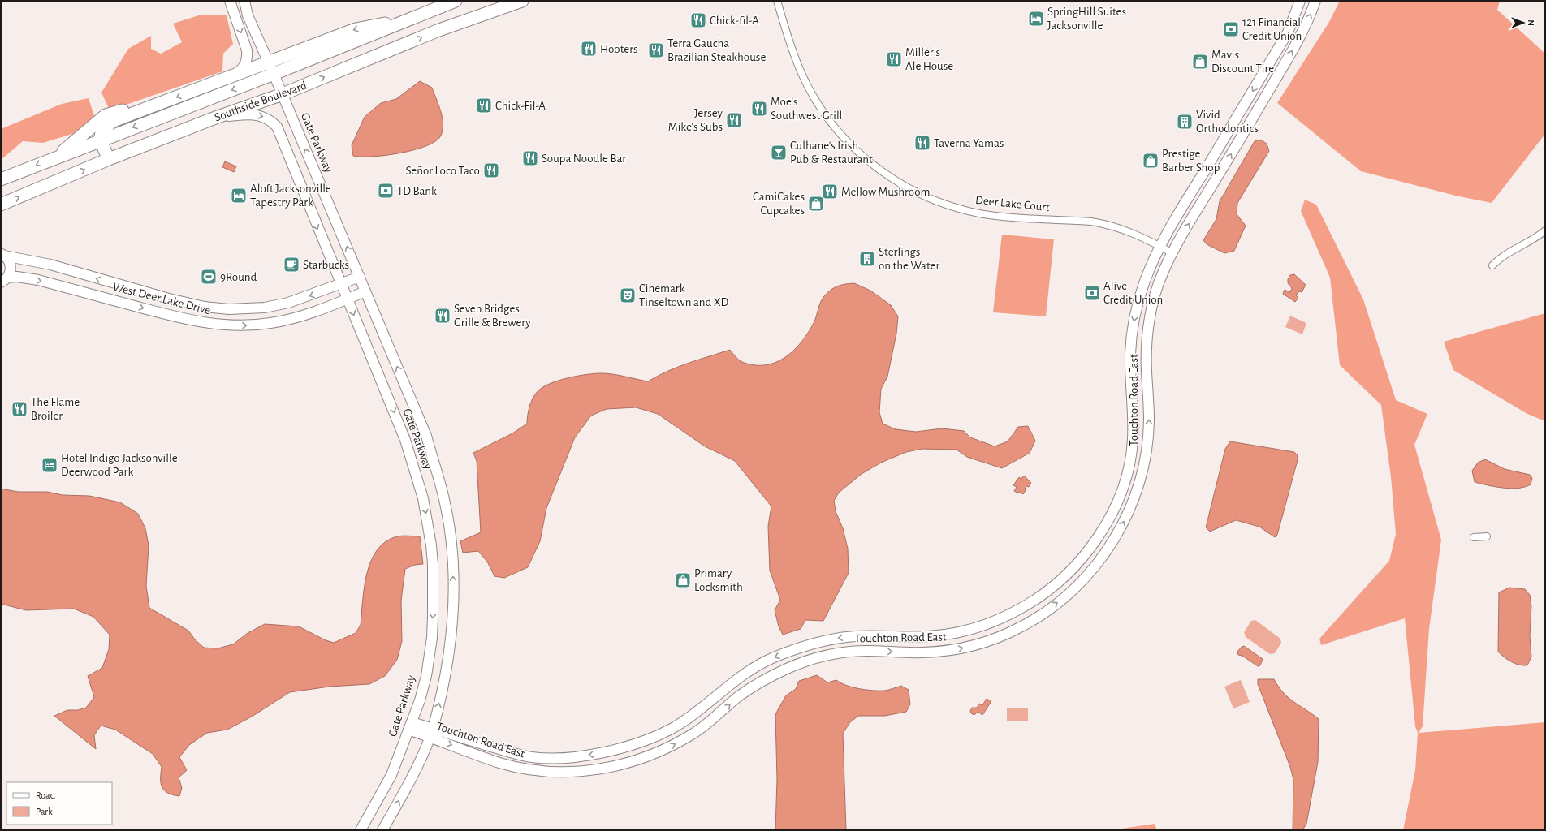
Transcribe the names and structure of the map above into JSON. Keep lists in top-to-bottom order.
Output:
{
  "streets": {
    "highway": ["Southside Boulevard"],
    "street": [
      "Gate Parkway",
      "Deer Lake Court",
      "West Deer Lake Drive",
      "Touchton Road East"
    ]
  },
  "crossings": [
    ["Southside Boulevard", "Gate Parkway"],
    ["Gate Parkway", "West Deer Lake Drive"],
    ["Gate Parkway", "Touchton Road East"],
    ["Deer Lake Court", "Touchton Road East"]
  ],
  "places": {
    "hotel": ["SpringHill Suites Jacksonville", "Aloft Jacksonville Tapestry Park", "Hotel Indigo Jacksonville Deerwood Park"],
    "restaurant": [
      "Chick-fil-A",
      "Hooters",
      "Terra Gaucha Brazilian Steakhouse",
      "Miller's Ale House",
      "Chick-Fil-A",
      "Moe's Southwest Grill",
      "Jersey Mike's Subs",
      "Taverna Yamas",
      "Soupa Noodle Bar",
      "Señor Loco Taco",
      "Mellow Mushroom",
      "Seven Bridges Grille & Brewery",
      "The Flame Broiler"
    ],
    "bank": ["121 Financial Credit Union", "TD Bank", "Alive Credit Union"],
    "shop": [
      "Mavis Discount Tire",
      "Prestige Barber Shop",
      "CamiCakes Cupcakes",
      "Primary Locksmith"
    ],
    "building": ["Vivid Orthodontics", "Sterlings on the Water"],
    "bar": ["Culhane's Irish Pub & Restaurant"],
    "cafe": ["Starbucks"],
    "sports": ["9Round"],
    "theatre": ["Cinemark Tinseltown and XD"]
  },
  "legend": ["Road", "Park"],
  "north": "right"
}
